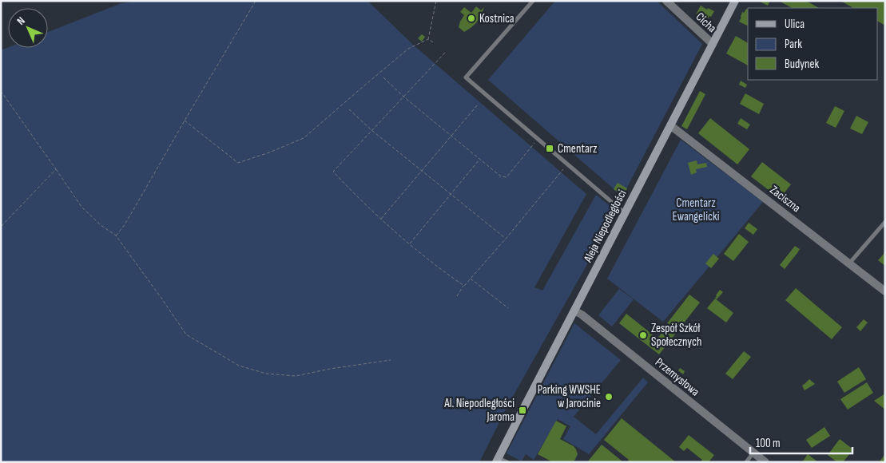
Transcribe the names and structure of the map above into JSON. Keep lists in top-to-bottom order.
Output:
{
  "streets": {
    "main road": ["Aleja Niepodległości"],
    "street": ["Cicha", "Zaciszna", "Przemysłowa"]
  },
  "crossings": [
    ["Cicha", "Aleja Niepodległości"],
    ["Zaciszna", "Aleja Niepodległości"],
    ["Aleja Niepodległości", "Przemysłowa"]
  ],
  "parks": ["Cmentarz Ewangelicki"],
  "places": {
    "other": ["Kostnica", "Zespół Szkół Społecznych", "Parking WWSHE w Jarocinie"],
    "transit": ["Cmentarz", "Al. Niepodległości Jaroma"]
  },
  "legend": ["Ulica", "Park", "Budynek"],
  "scale_bar": "100 m",
  "north": "top left"
}
